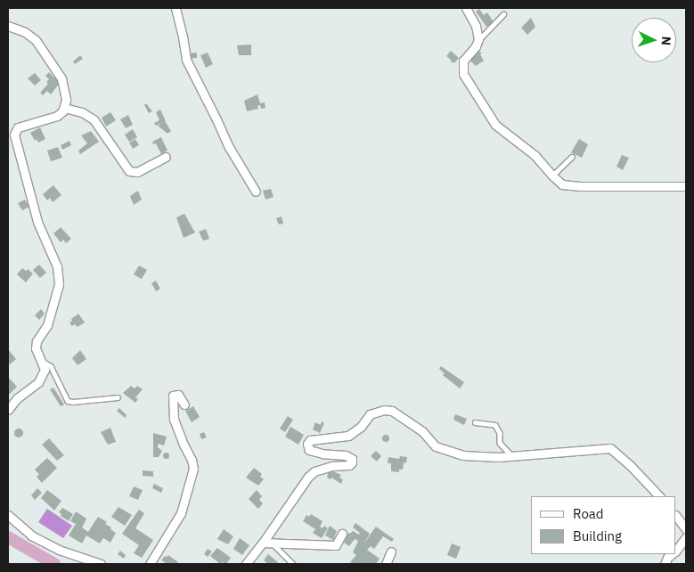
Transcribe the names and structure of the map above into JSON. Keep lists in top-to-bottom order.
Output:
{
  "legend": ["Road", "Building"],
  "north": "right"
}
